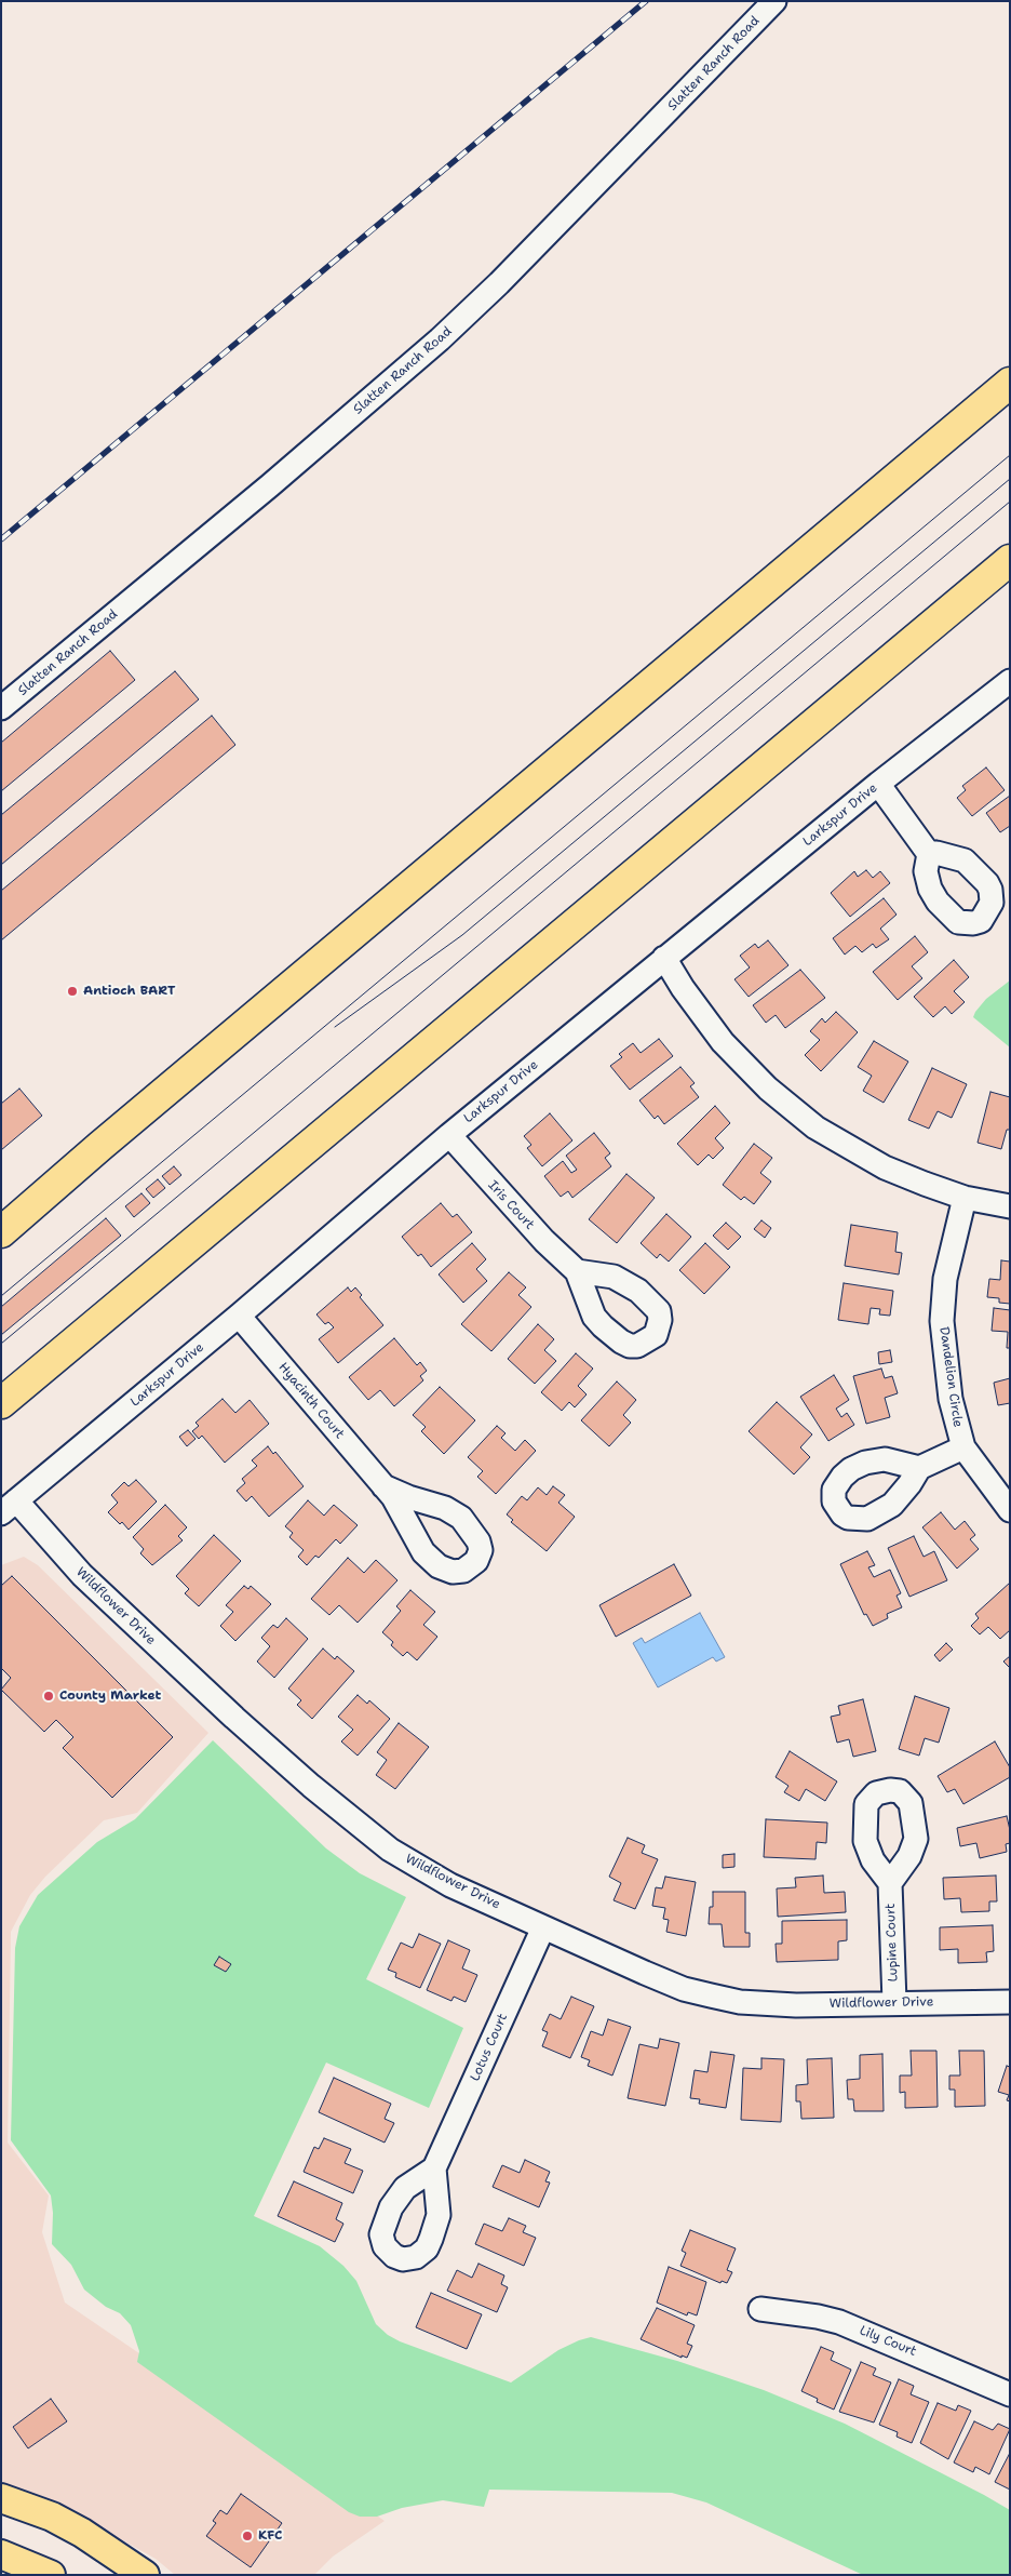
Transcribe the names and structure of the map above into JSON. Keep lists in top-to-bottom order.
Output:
{
  "streets": {
    "street": [
      "Slatten Ranch Road",
      "Larkspur Drive",
      "Iris Court",
      "Dandelion Circle",
      "Hyacinth Court",
      "Wildflower Drive",
      "Lupine Court",
      "Lotus Court",
      "Lily Court"
    ]
  },
  "crossings": [
    ["Larkspur Drive", "Iris Court"],
    ["Larkspur Drive", "Hyacinth Court"],
    ["Larkspur Drive", "Wildflower Drive"],
    ["Wildflower Drive", "Lupine Court"],
    ["Wildflower Drive", "Lotus Court"]
  ],
  "places": ["Antioch BART", "County Market", "KFC"]
}
